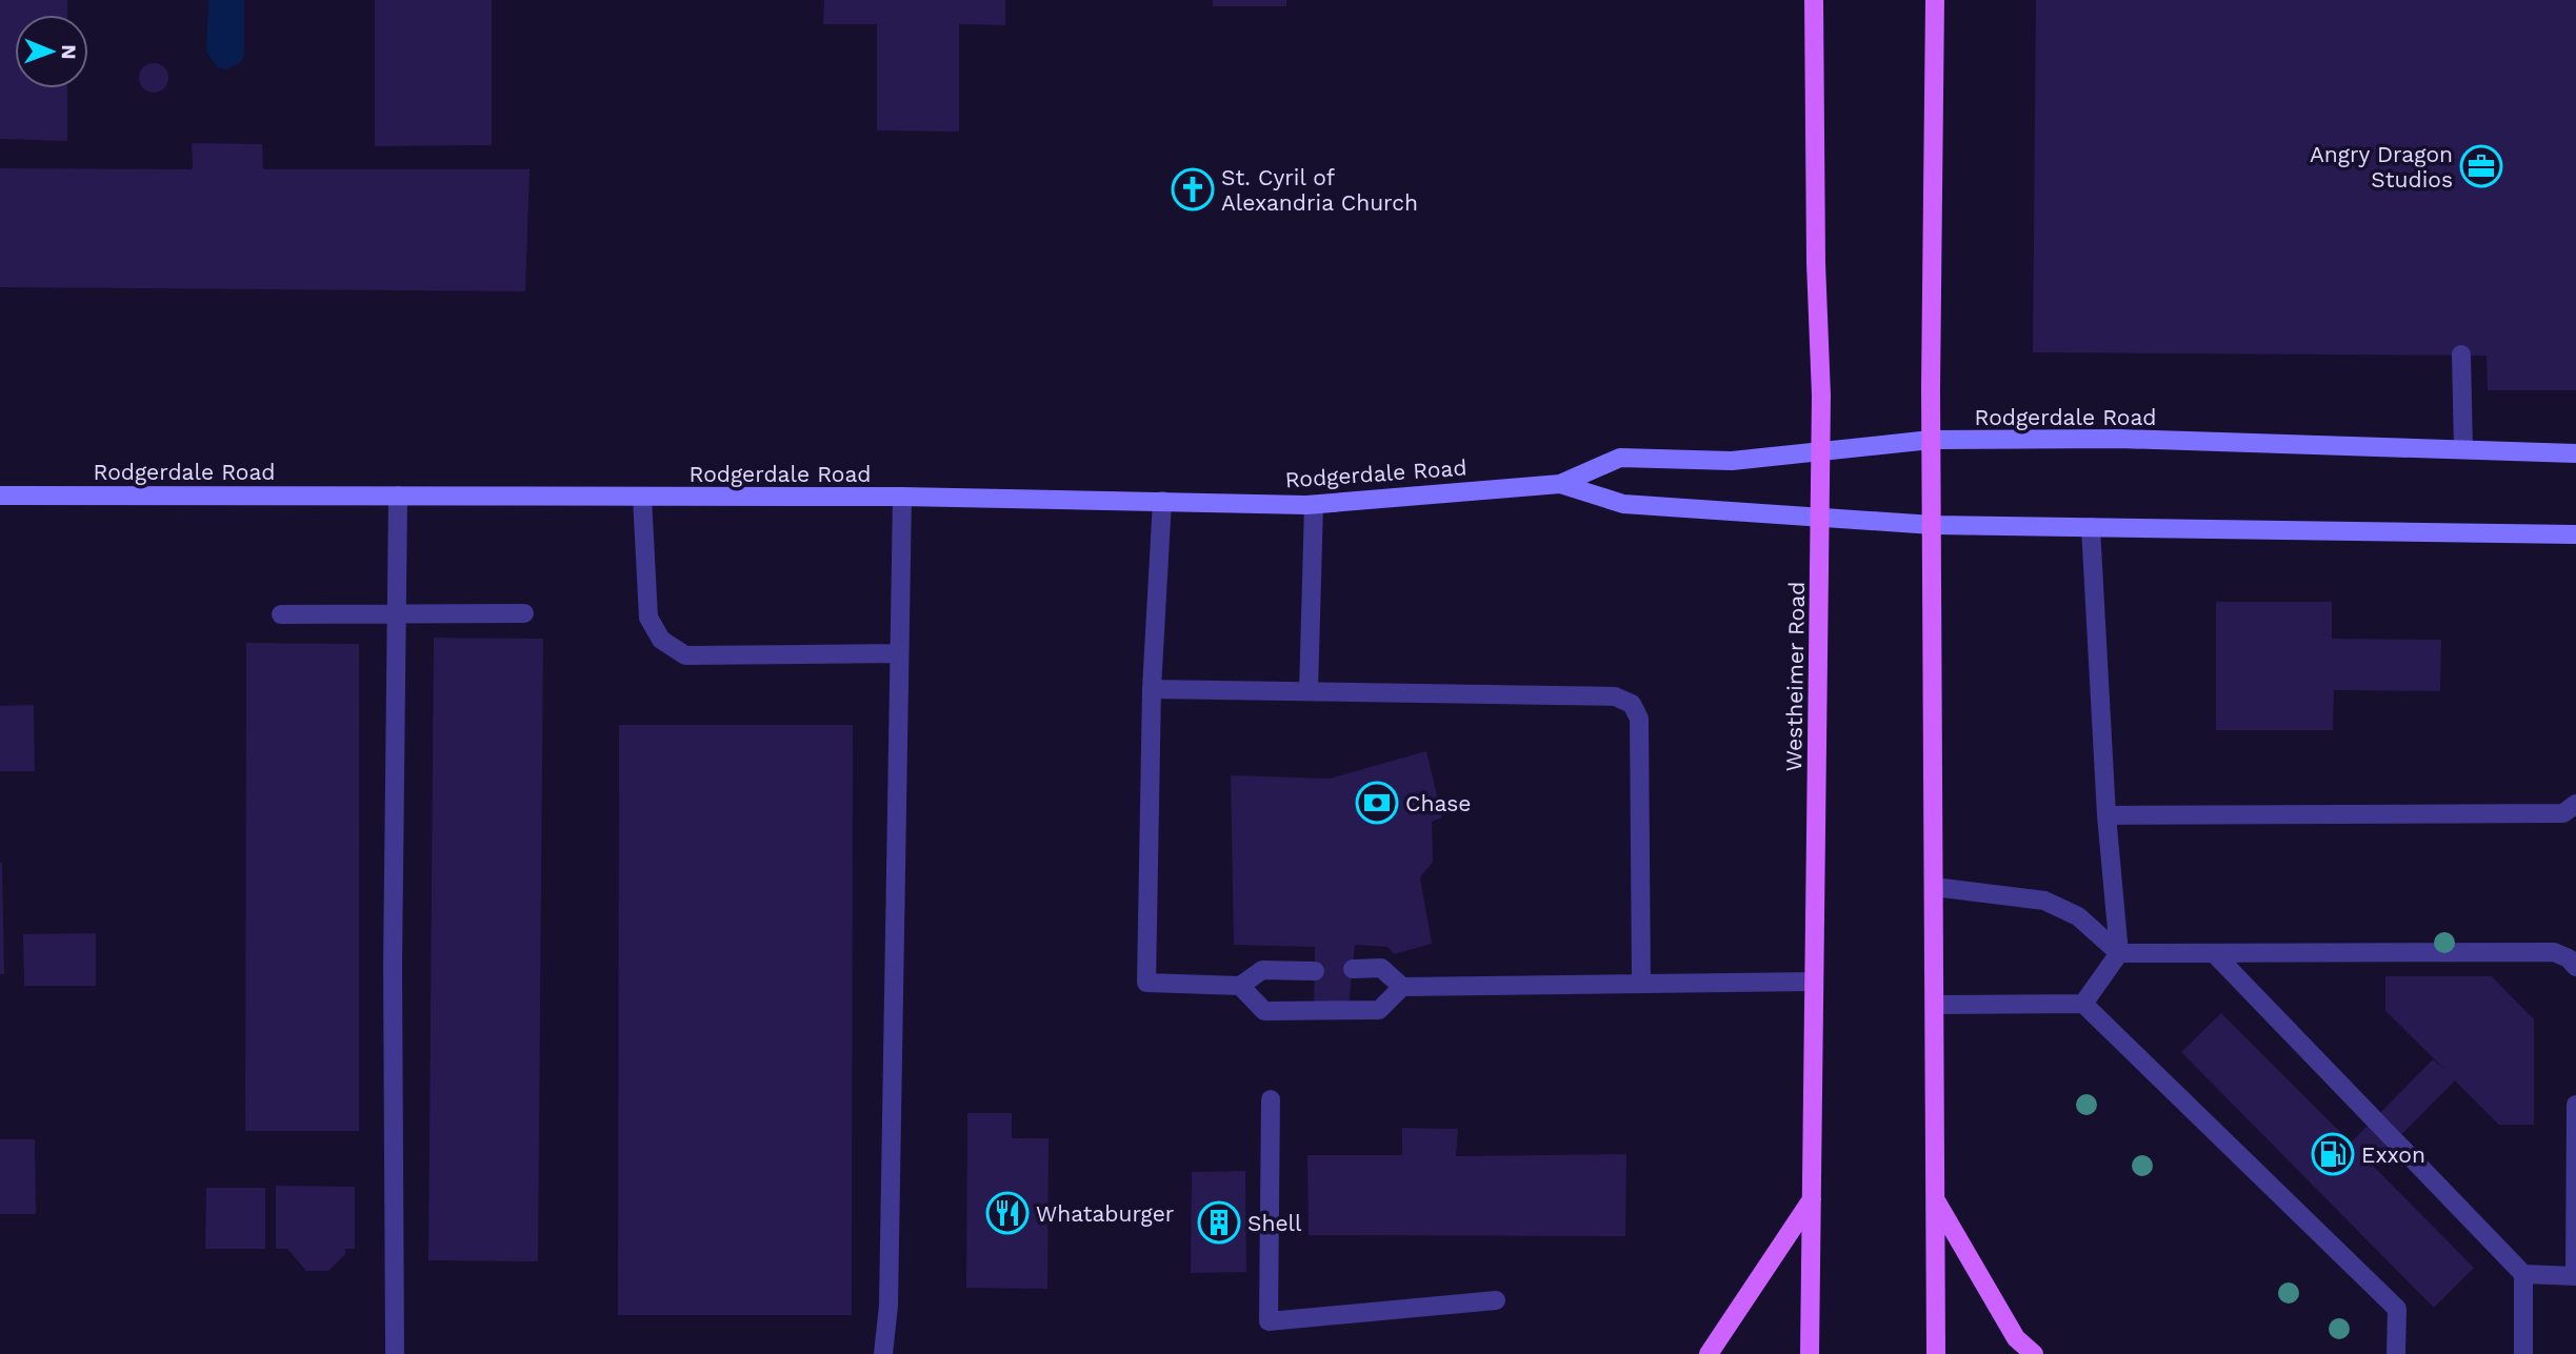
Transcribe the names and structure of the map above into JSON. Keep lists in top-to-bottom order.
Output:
{
  "streets": {
    "main road": ["Westheimer Road"],
    "street": ["Rodgerdale Road"]
  },
  "crossings": [
    ["Rodgerdale Road", "Westheimer Road"]
  ],
  "places": {
    "office": ["Angry Dragon Studios"],
    "church": ["St. Cyril of Alexandria Church"],
    "bank": ["Chase"],
    "fuel station": ["Exxon"],
    "restaurant": ["Whataburger"],
    "building": ["Shell"]
  },
  "north": "right"
}
